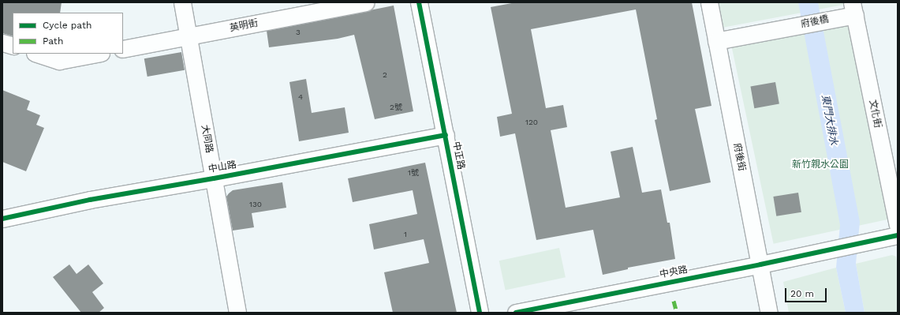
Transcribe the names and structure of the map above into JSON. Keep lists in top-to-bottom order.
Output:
{
  "streets": {
    "street": [
      "府後橋",
      "英明街",
      "文化街",
      "大同路",
      "中正路",
      "府後街",
      "中山路",
      "中央路"
    ]
  },
  "crossings": [
    ["府後橋", "文化街"],
    ["府後橋", "府後街"],
    ["英明街", "大同路"],
    ["大同路", "中山路"],
    ["中正路", "中山路"],
    ["府後街", "中央路"]
  ],
  "water": ["東門大排水"],
  "parks": ["新竹親水公園"],
  "house_numbers": [
    "3",
    "2",
    "4",
    "2號",
    "120",
    "1號",
    "130",
    "1"
  ],
  "legend": ["Cycle path", "Path"],
  "scale_bar": "20 m"
}
